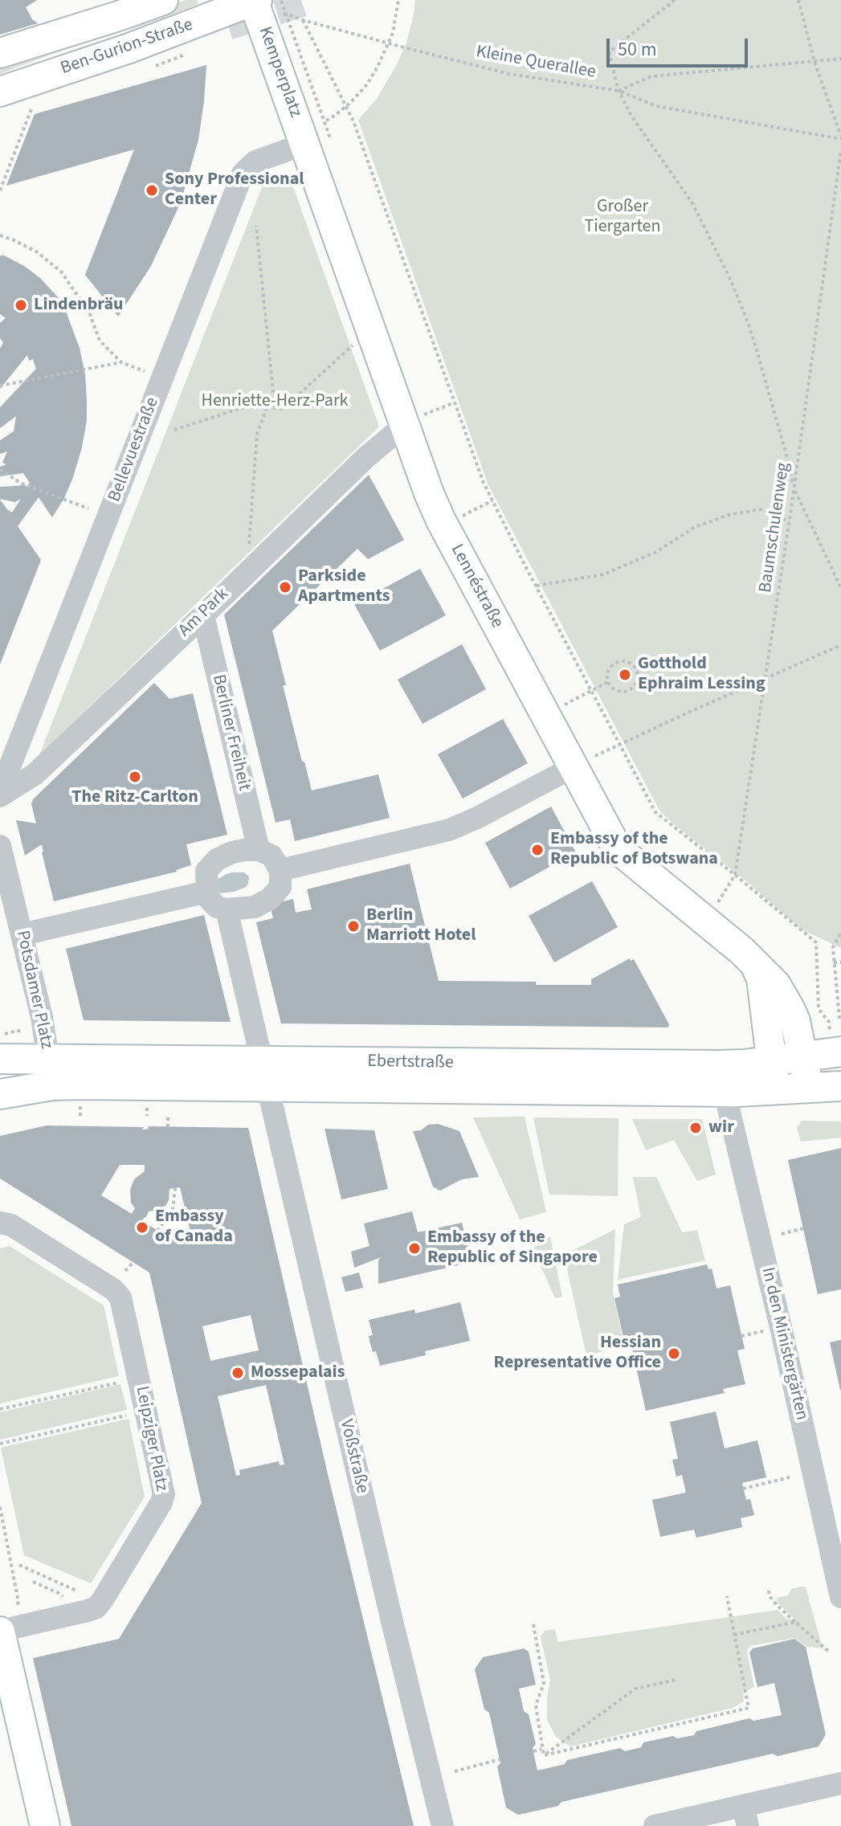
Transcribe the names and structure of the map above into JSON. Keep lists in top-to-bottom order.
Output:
{
  "streets": {
    "main road": [
      "Ben-Gurion-Straße",
      "Kemperplatz",
      "Lennéstraße",
      "Potsdamer Platz",
      "Ebertstraße"
    ],
    "street": [
      "Bellevuestraße",
      "Am Park",
      "Berliner Freiheit",
      "In den Ministergärten",
      "Leipziger Platz",
      "Voßstraße"
    ],
    "path": ["Kleine Querallee", "Baumschulenweg"]
  },
  "crossings": [
    ["Ben-Gurion-Straße", "Kemperplatz"],
    ["Kemperplatz", "Bellevuestraße"],
    ["Kemperplatz", "Lennéstraße"],
    ["Bellevuestraße", "Lennéstraße"],
    ["Lennéstraße", "Am Park"],
    ["Lennéstraße", "Ebertstraße"],
    ["Am Park", "Berliner Freiheit"],
    ["Berliner Freiheit", "Voßstraße"],
    ["Potsdamer Platz", "Ebertstraße"],
    ["Ebertstraße", "In den Ministergärten"],
    ["Ebertstraße", "Voßstraße"]
  ],
  "parks": ["Großer Tiergarten", "Henriette-Herz-Park"],
  "places": [
    "Sony Professional Center",
    "Lindenbräu",
    "Parkside Apartments",
    "Gotthold Ephraim Lessing",
    "The Ritz-Carlton",
    "Embassy of the Republic of Botswana",
    "Berlin Marriott Hotel",
    "wir",
    "Embassy of Canada",
    "Embassy of the Republic of Singapore",
    "Hessian Representative Office",
    "Mossepalais"
  ],
  "scale_bar": "50 m"
}
